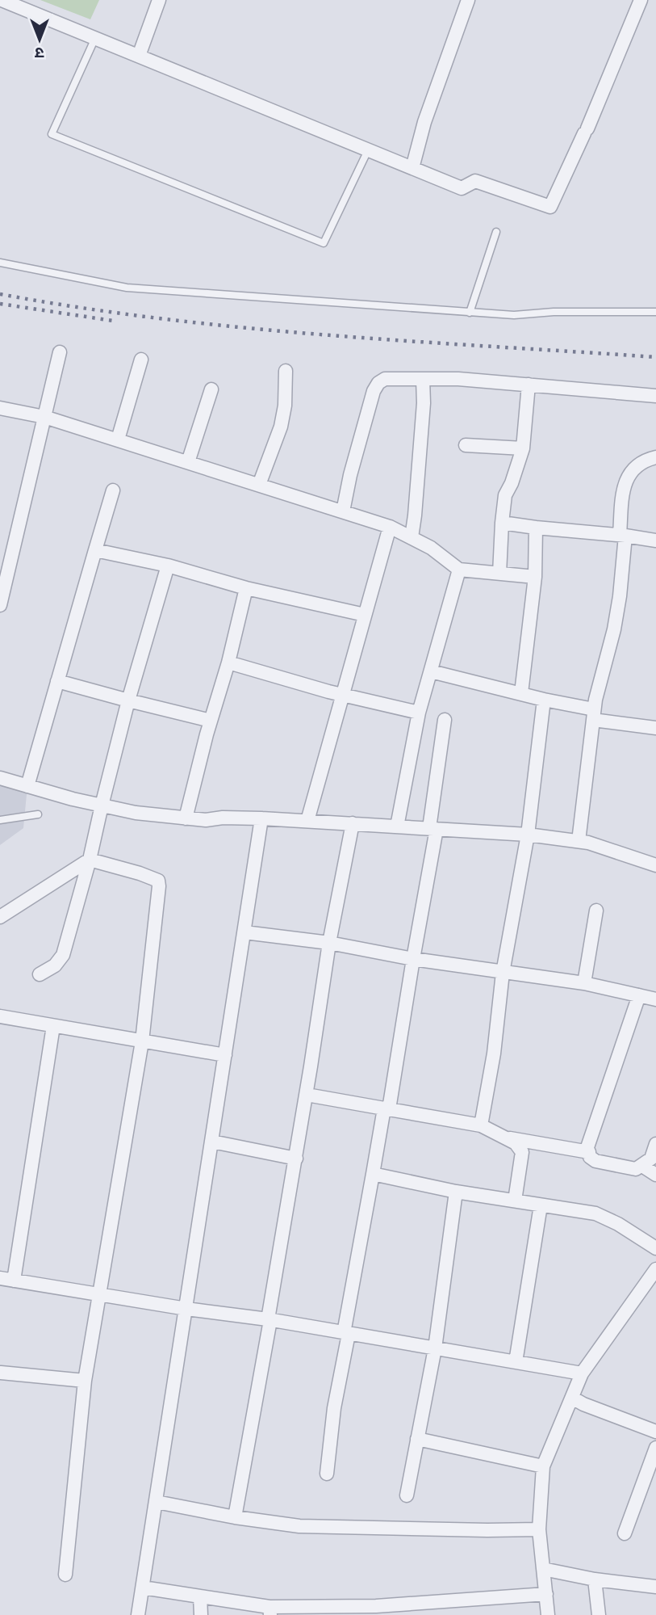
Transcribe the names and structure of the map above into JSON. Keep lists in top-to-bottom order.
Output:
{
  "north": "bottom"
}
